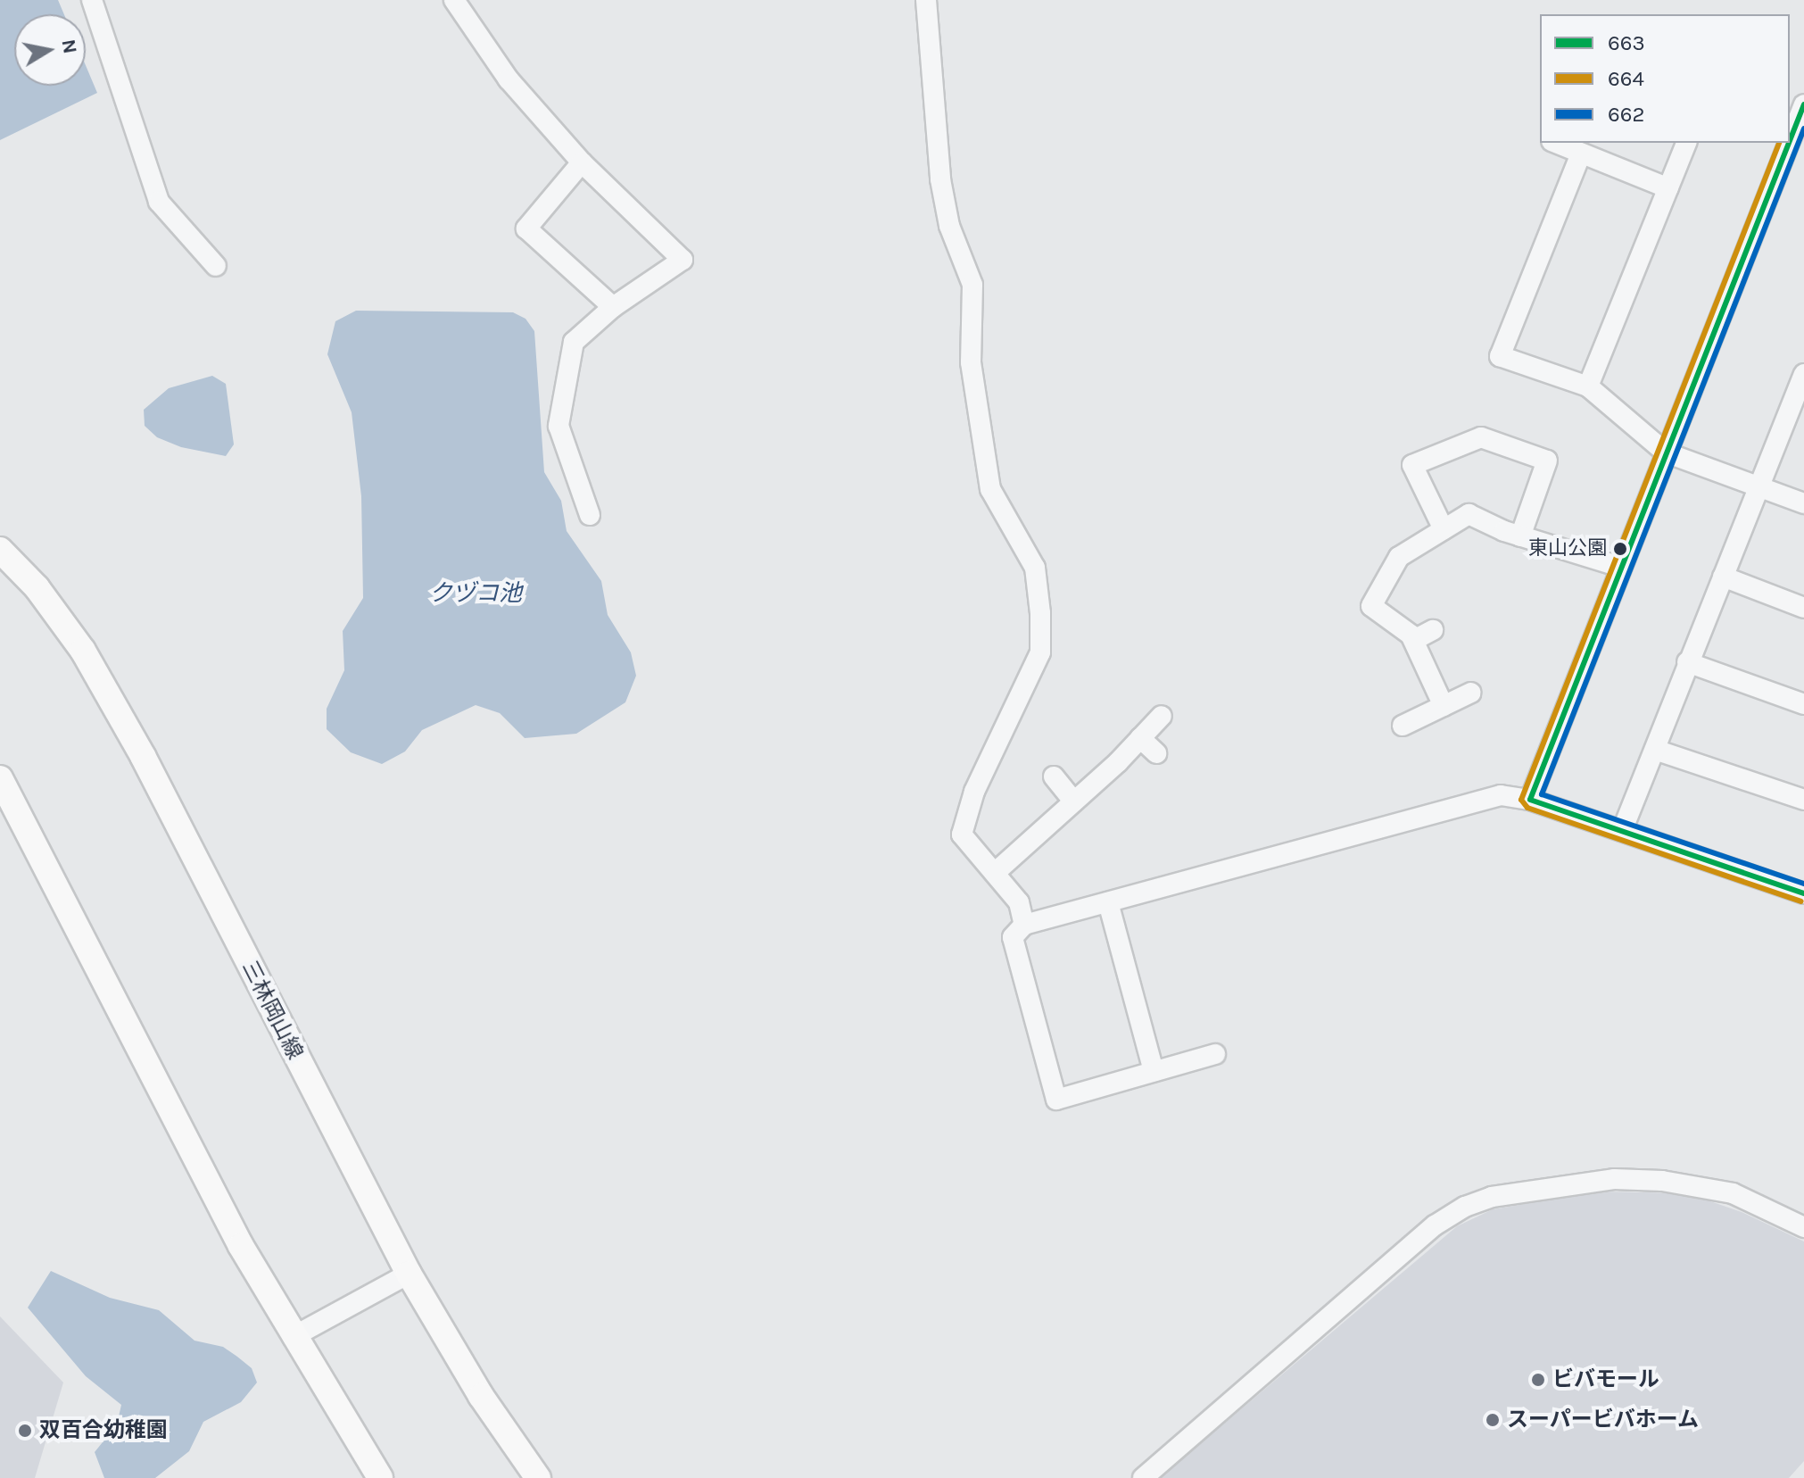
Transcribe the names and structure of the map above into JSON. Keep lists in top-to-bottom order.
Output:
{
  "streets": {
    "main road": ["三林岡山線"]
  },
  "water": ["クヅコ池"],
  "places": [
    "東山公園",
    "ビバモール",
    "スーパービバホーム",
    "双百合幼稚園"
  ],
  "lines": ["transit line 663", "transit line 662", "transit line 664"],
  "legend": ["663", "664", "662"],
  "north": "right"
}
